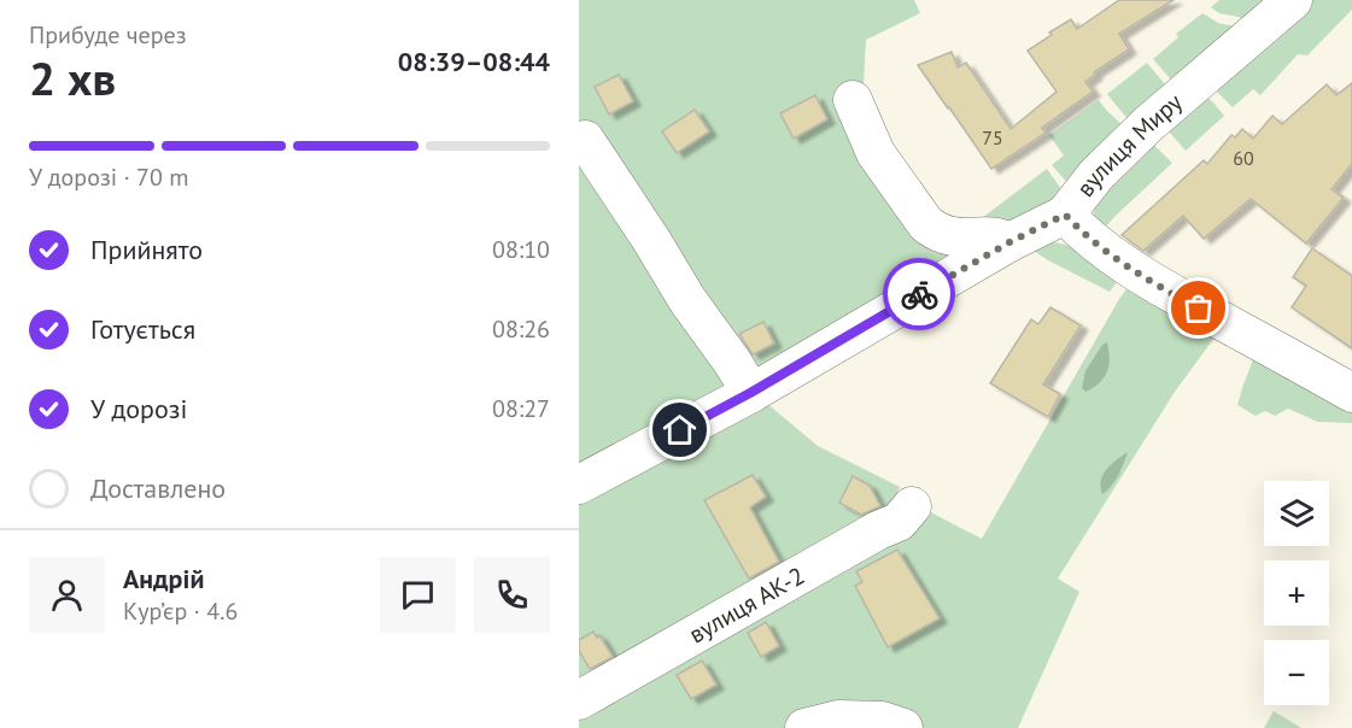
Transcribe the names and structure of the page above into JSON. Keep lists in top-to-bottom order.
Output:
{
  "streets": {
    "street": ["вулиця Миру", "вулиця АК-2"]
  },
  "house_numbers": ["75", "60"],
  "page": {
    "heading": ["2 хв", "Прибуде через", "08:39–08:44"],
    "panel": ["Андрій", "Кур’єр · 4.6"],
    "bar": "У дорозі · 70 m",
    "list": [
      ["Прийнято", "08:10"],
      ["Готується", "08:26"],
      ["У дорозі", "08:27"],
      "Доставлено"
    ],
    "map_buttons": ["+", "−"]
  }
}
